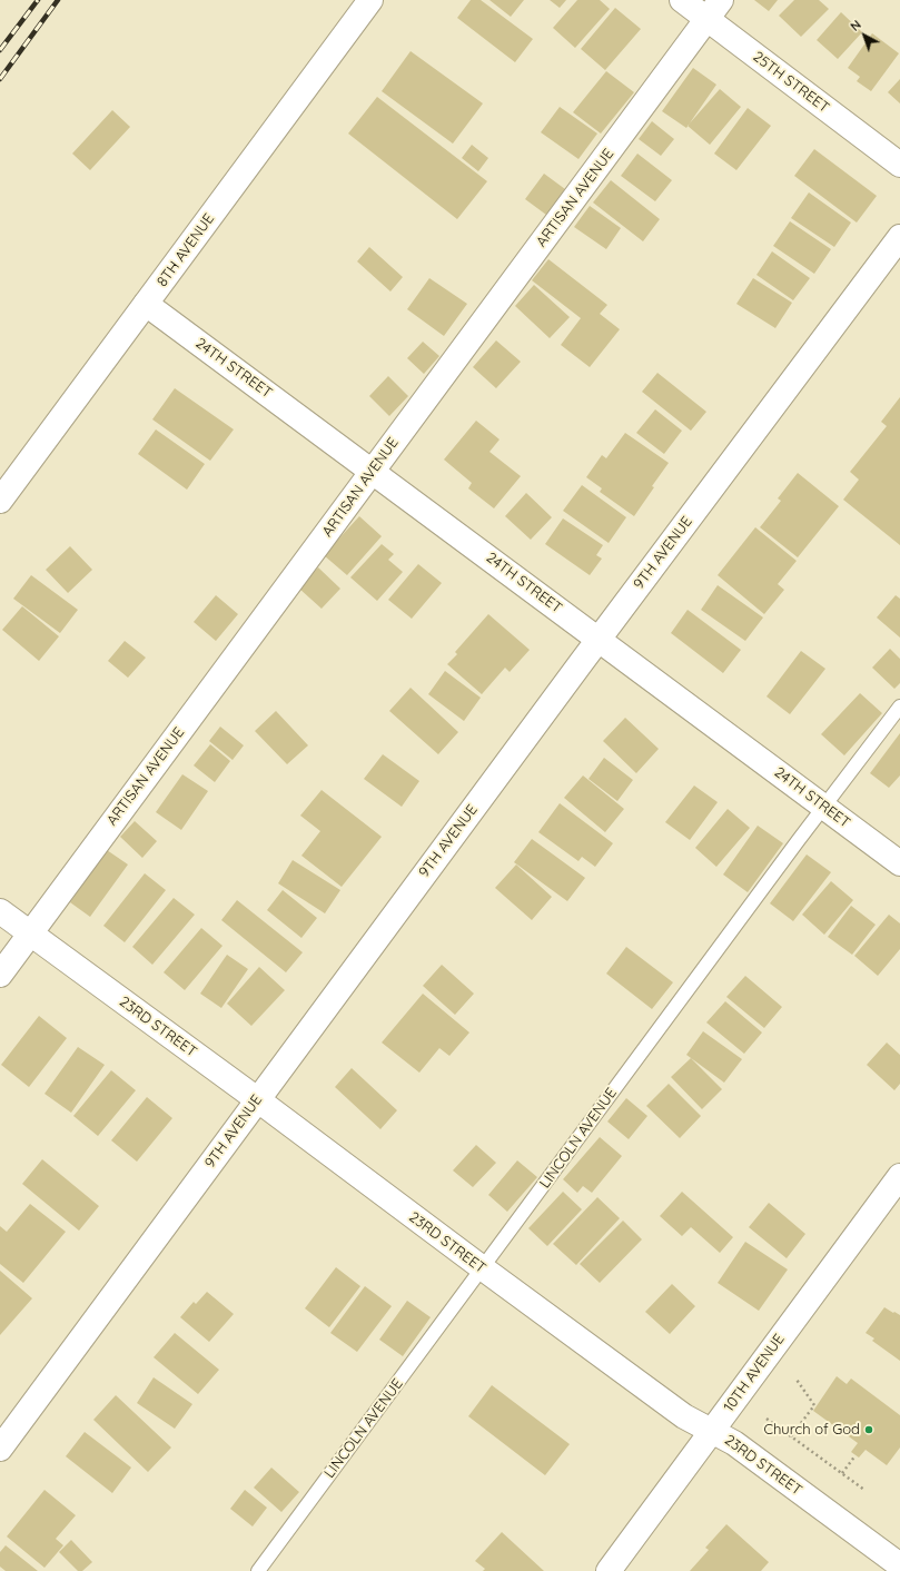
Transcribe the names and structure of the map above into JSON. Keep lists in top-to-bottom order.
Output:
{
  "streets": {
    "street": [
      "25TH STREET",
      "ARTISAN AVENUE",
      "8TH AVENUE",
      "24TH STREET",
      "9TH AVENUE",
      "23RD STREET",
      "10TH AVENUE"
    ],
    "lane": ["LINCOLN AVENUE"]
  },
  "crossings": [
    ["25TH STREET", "ARTISAN AVENUE"],
    ["ARTISAN AVENUE", "24TH STREET"],
    ["ARTISAN AVENUE", "23RD STREET"],
    ["8TH AVENUE", "24TH STREET"],
    ["24TH STREET", "9TH AVENUE"],
    ["24TH STREET", "LINCOLN AVENUE"],
    ["9TH AVENUE", "23RD STREET"],
    ["23RD STREET", "LINCOLN AVENUE"],
    ["23RD STREET", "10TH AVENUE"]
  ],
  "places": ["Church of God"],
  "north": "top left"
}
